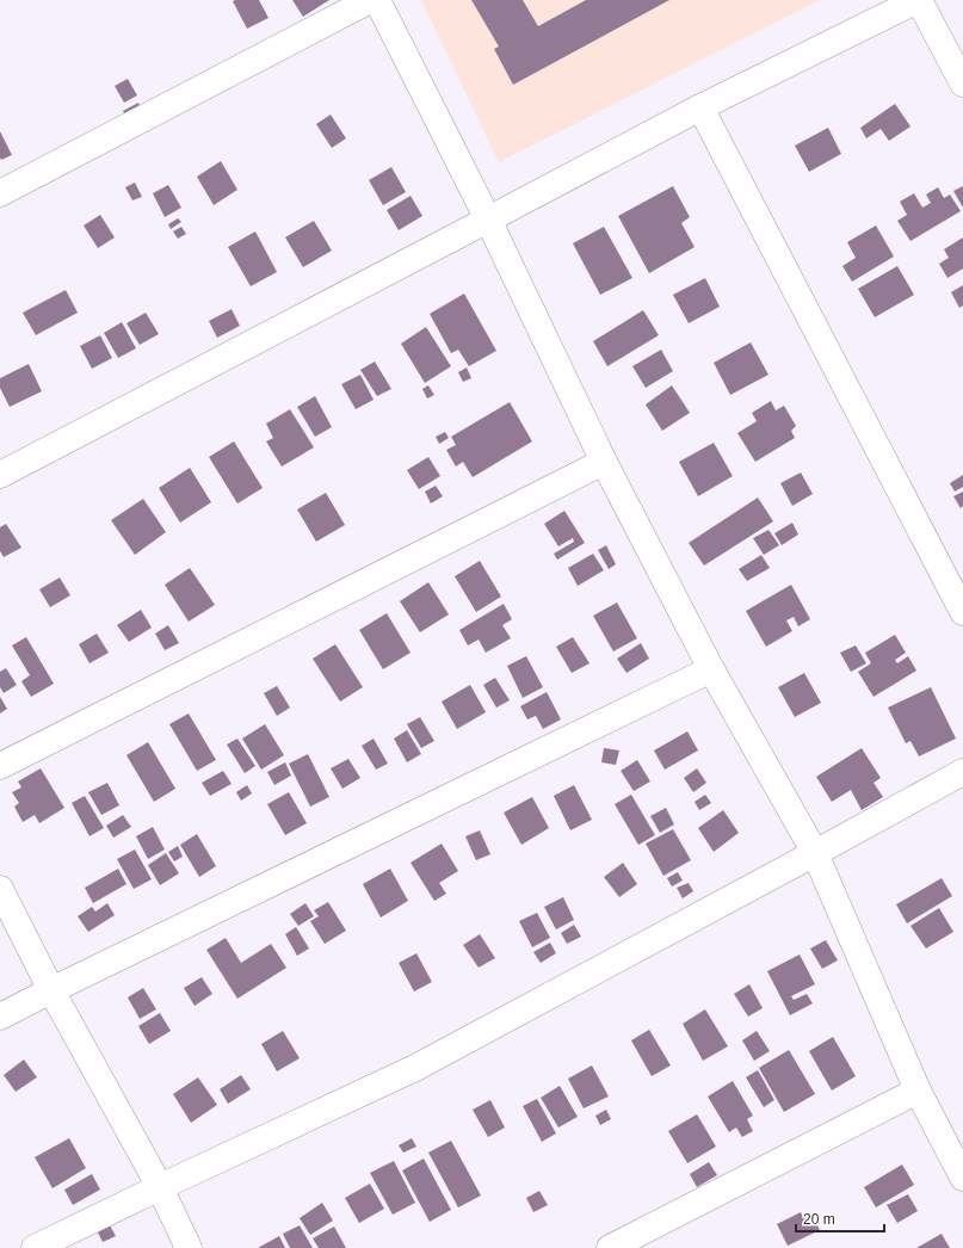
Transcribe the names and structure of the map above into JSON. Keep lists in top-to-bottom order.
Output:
{
  "scale_bar": "20 m"
}
